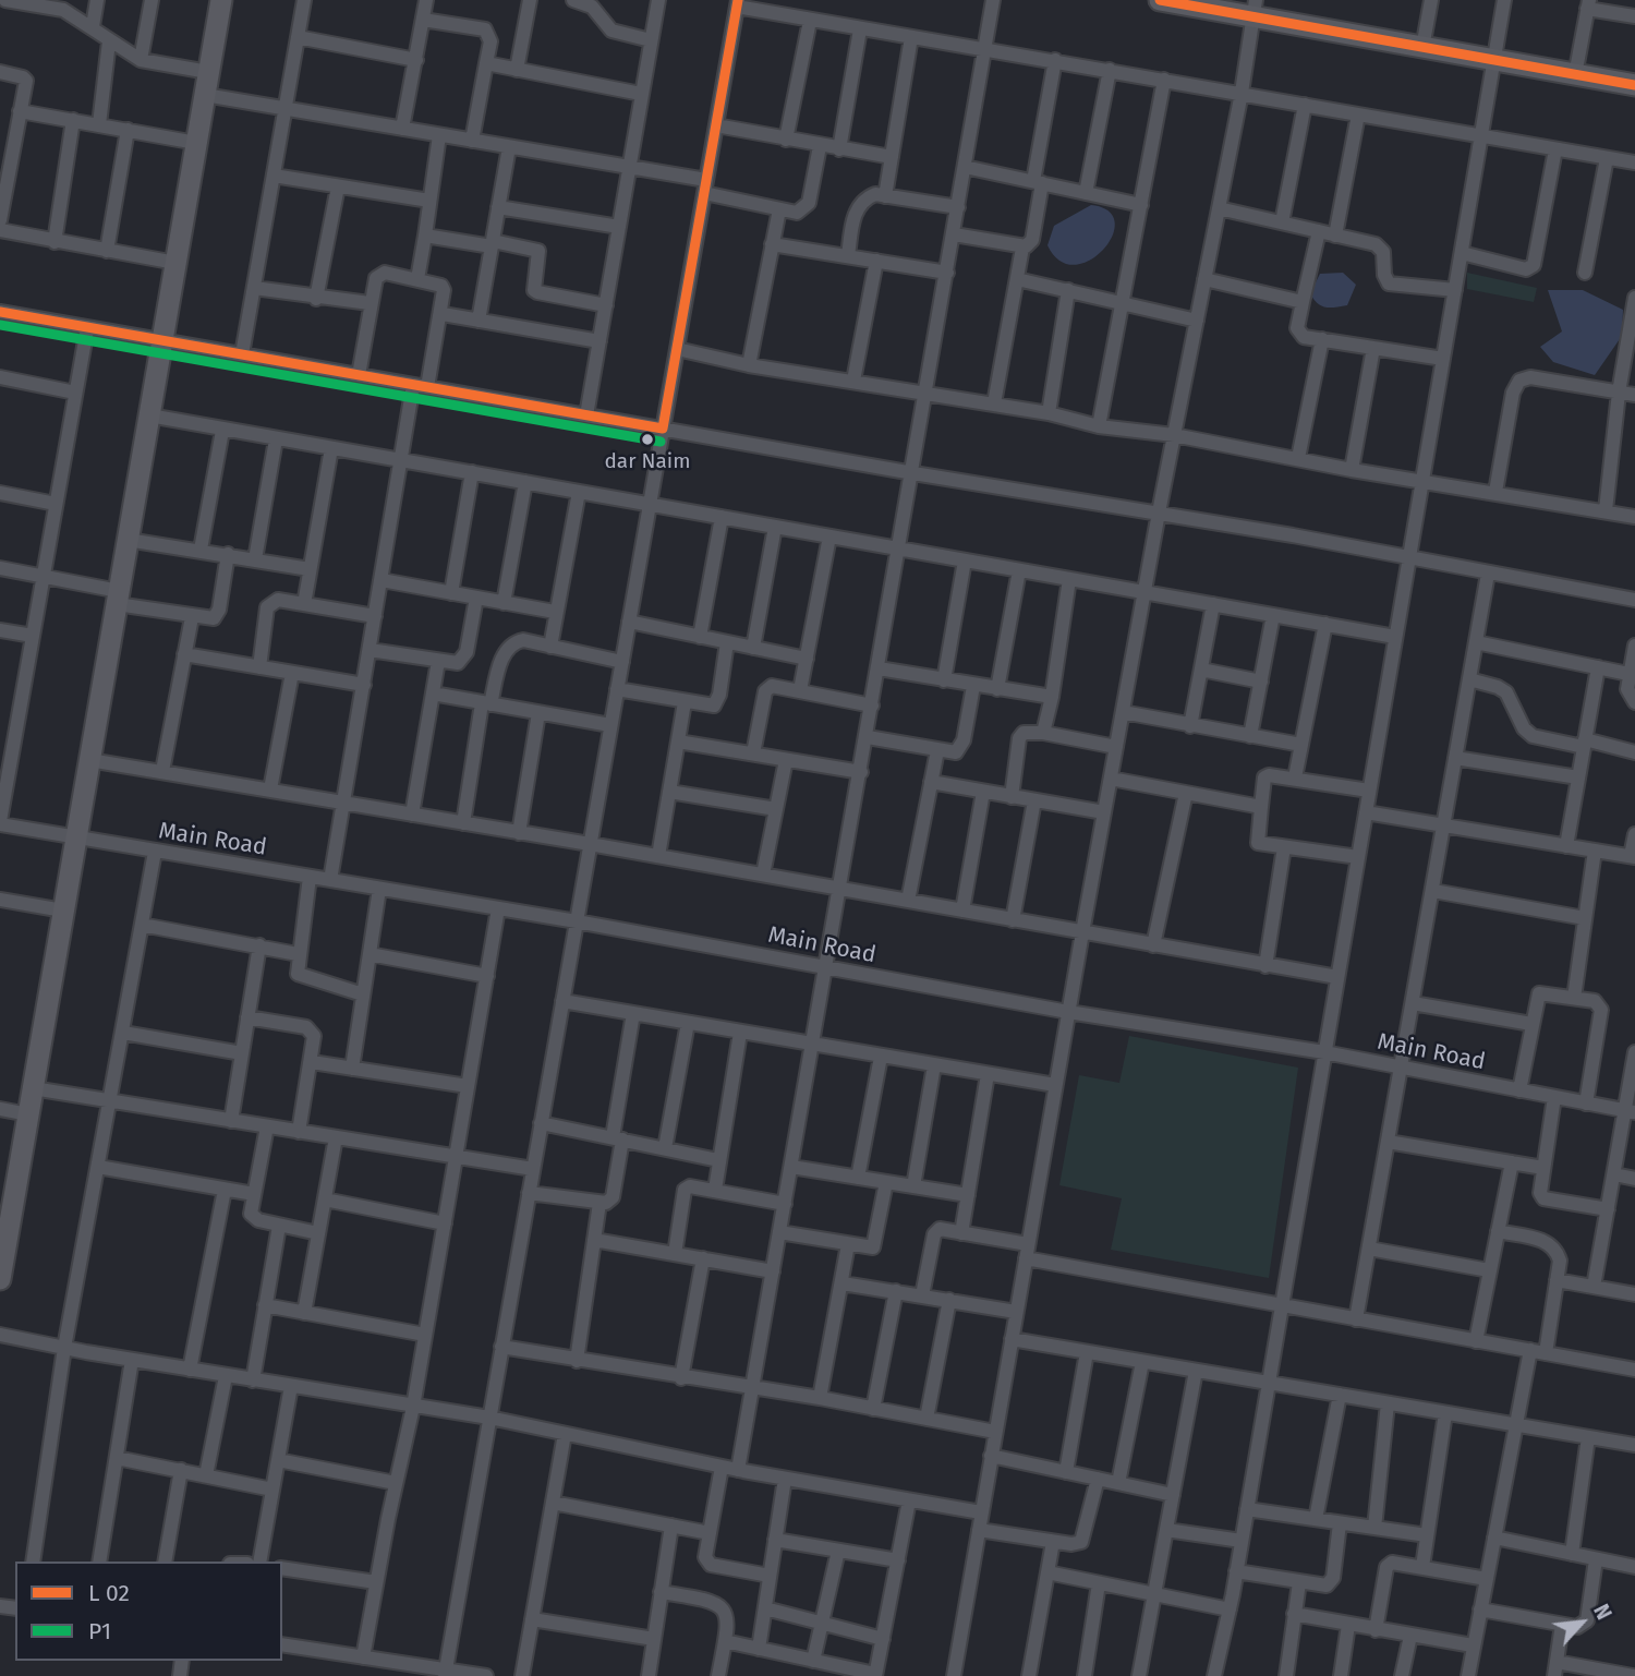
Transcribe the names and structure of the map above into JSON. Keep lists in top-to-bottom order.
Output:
{
  "streets": {
    "street": ["Main Road"]
  },
  "places": ["dar Naim"],
  "lines": ["transit line P1"],
  "legend": ["L 02", "P1"],
  "north": "top right"
}
